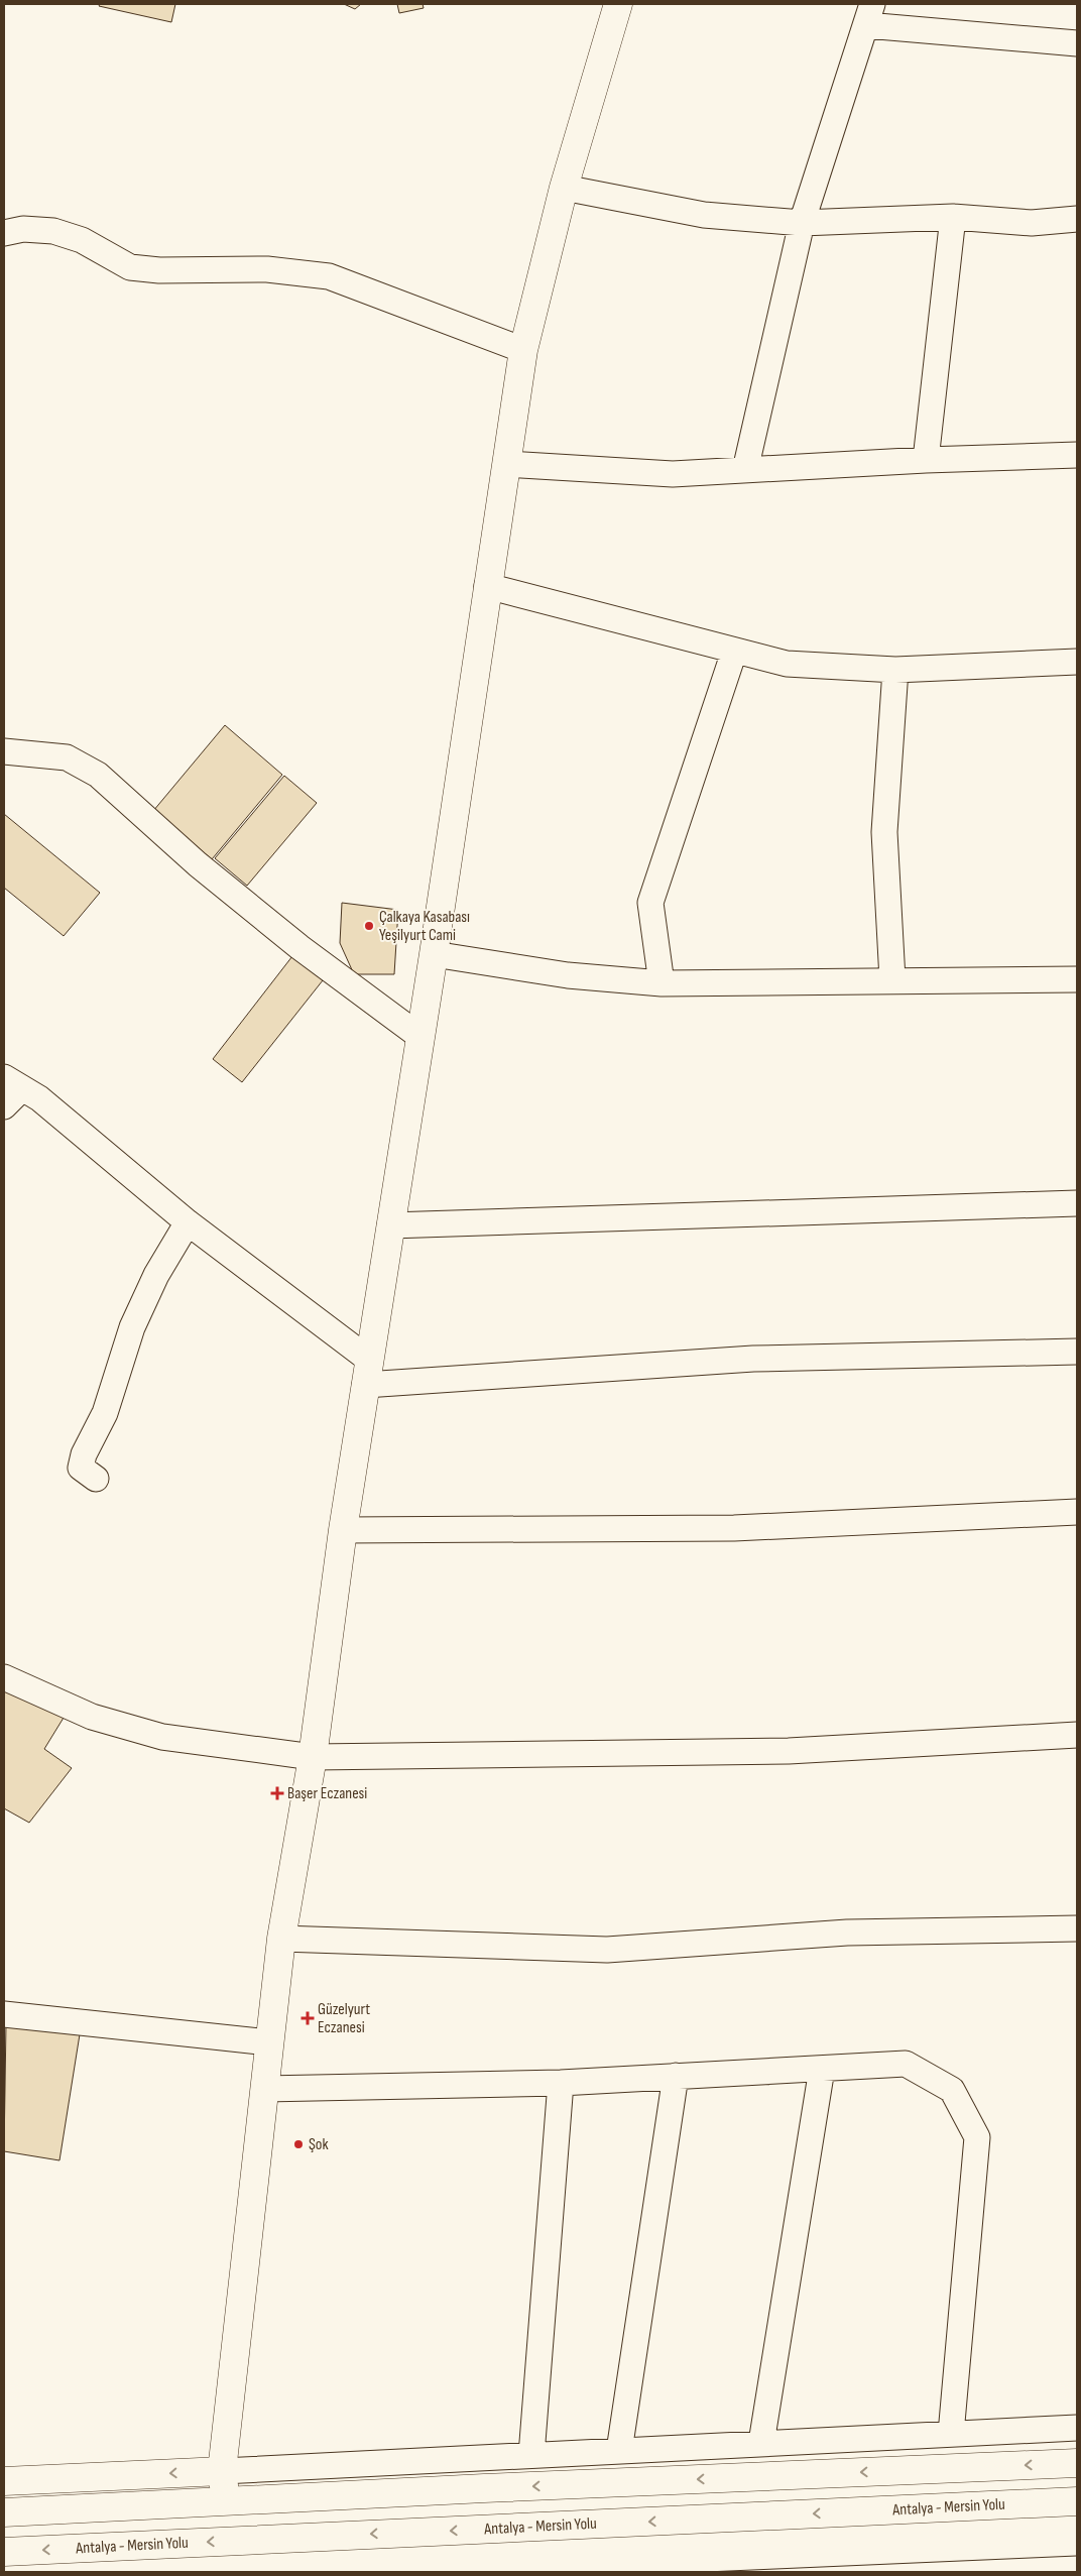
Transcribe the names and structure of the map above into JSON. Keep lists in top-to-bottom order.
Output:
{
  "streets": {
    "main road": ["Antalya - Mersin Yolu"]
  },
  "places": {
    "other": ["Çalkaya Kasabası Yeşilyurt Cami", "Şok"],
    "health": ["Başer Eczanesi", "Güzelyurt Eczanesi"]
  }
}
